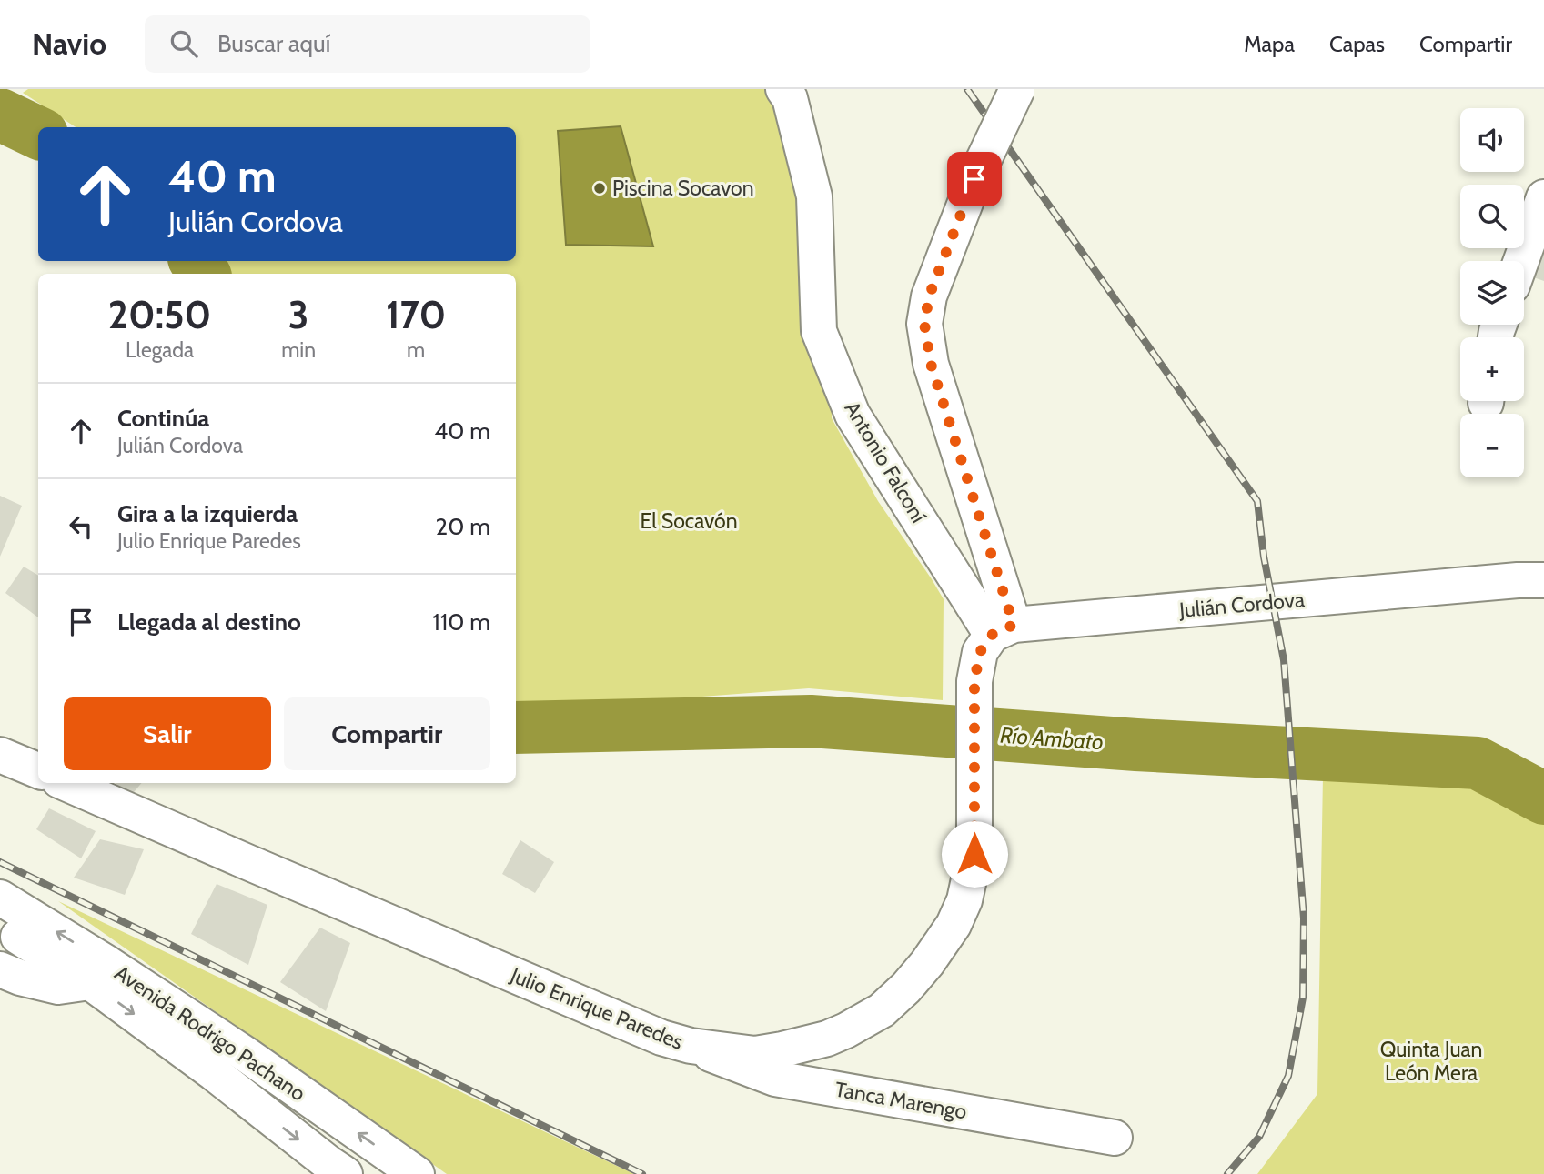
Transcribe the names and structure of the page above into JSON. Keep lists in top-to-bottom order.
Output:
{
  "streets": {
    "main road": [
      "Antonio Falconí",
      "Julián Cordova",
      "Julio Enrique Paredes",
      "Avenida Rodrigo Pachano",
      "Tanca Marengo"
    ]
  },
  "crossings": [
    ["Antonio Falconí", "Julián Cordova"],
    ["Antonio Falconí", "Julio Enrique Paredes"],
    ["Julián Cordova", "Julio Enrique Paredes"],
    ["Julio Enrique Paredes", "Tanca Marengo"]
  ],
  "water": ["Río Ambato"],
  "parks": ["El Socavón", "Quinta Juan León Mera"],
  "places": ["Piscina Socavon"],
  "page": {
    "header": "Navio",
    "search": "Buscar aquí",
    "nav": ["Mapa", "Capas", "Compartir"],
    "map_buttons": ["+", "−"],
    "turn": ["40 m", "Julián Cordova"],
    "eta": [
      "20:50",
      "Llegada",
      "3",
      "min",
      "170",
      "m"
    ],
    "list": [
      {
        "name": "Continúa",
        "note": "Julián Cordova",
        "value": "40 m"
      },
      {
        "name": "Gira a la izquierda",
        "note": "Julio Enrique Paredes",
        "value": "20 m"
      },
      {
        "name": "Llegada al destino",
        "value": "110 m"
      }
    ],
    "buttons": ["Salir", "Compartir"]
  }
}
